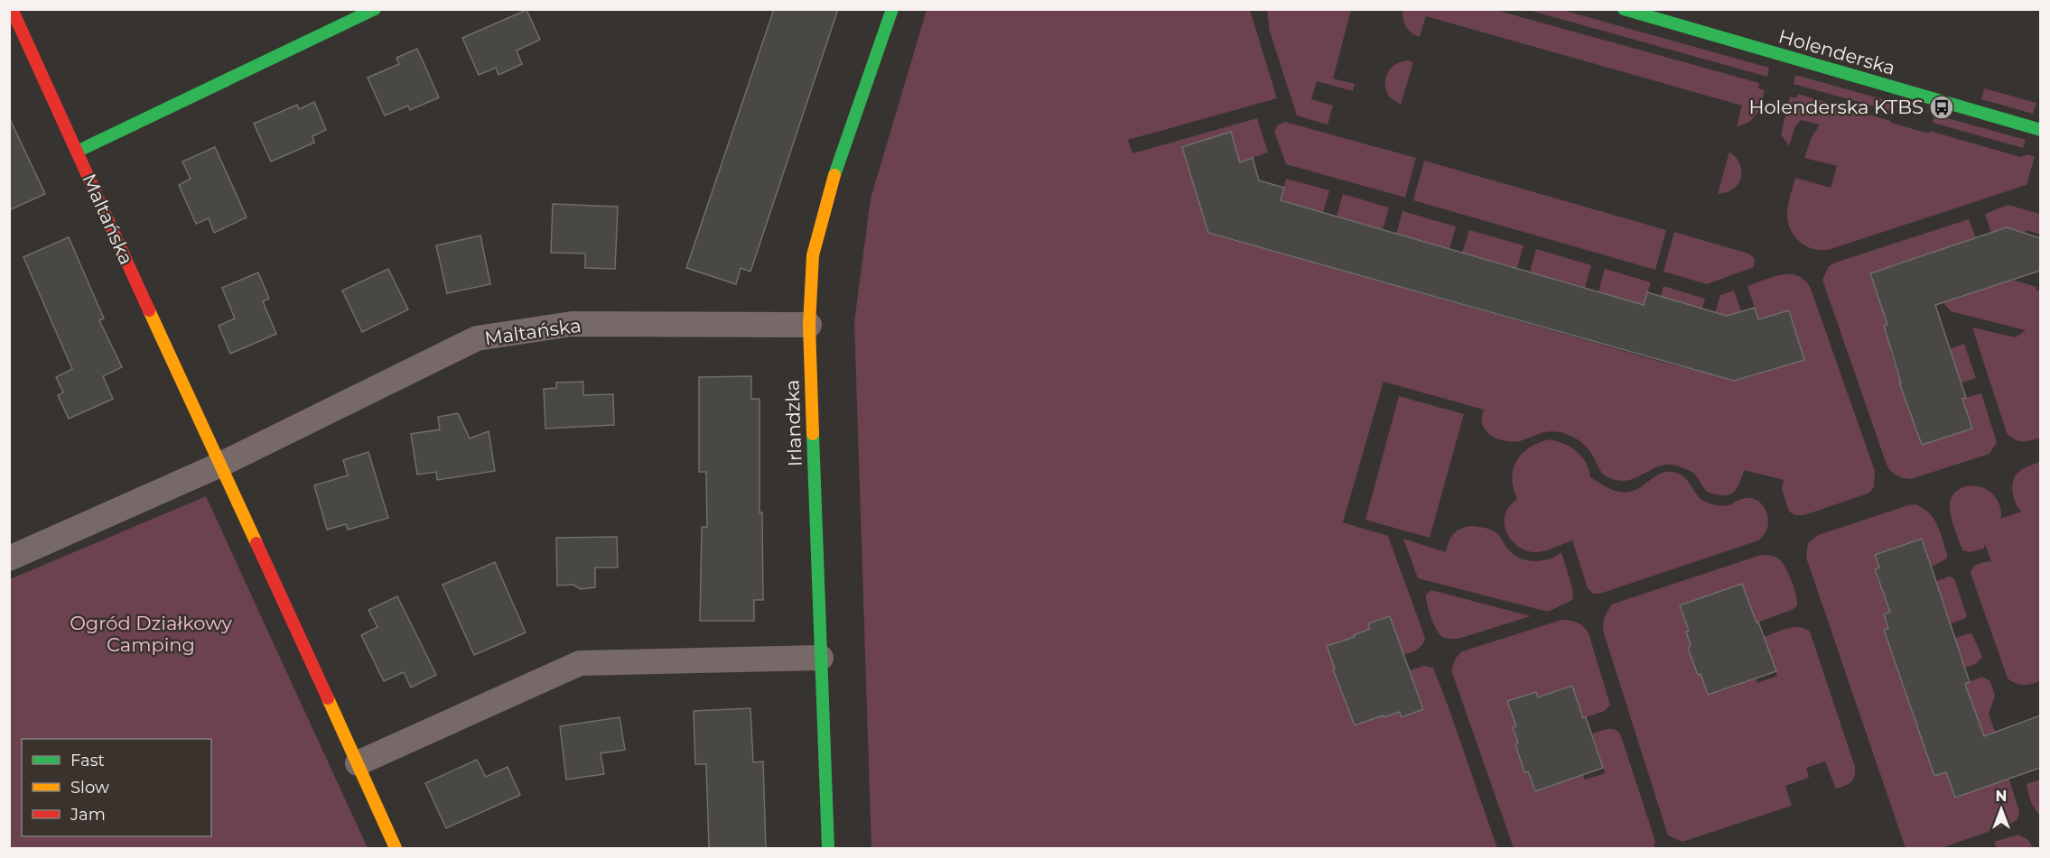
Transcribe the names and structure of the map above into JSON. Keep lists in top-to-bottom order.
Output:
{
  "streets": {
    "street": ["Holenderska", "Maltańska", "Irlandzka"]
  },
  "crossings": [
    ["Maltańska", "Irlandzka"]
  ],
  "parks": ["Ogród Działkowy Camping"],
  "places": {
    "bus stop": ["Holenderska KTBS"]
  },
  "legend": ["Fast", "Slow", "Jam"],
  "north": "top"
}
